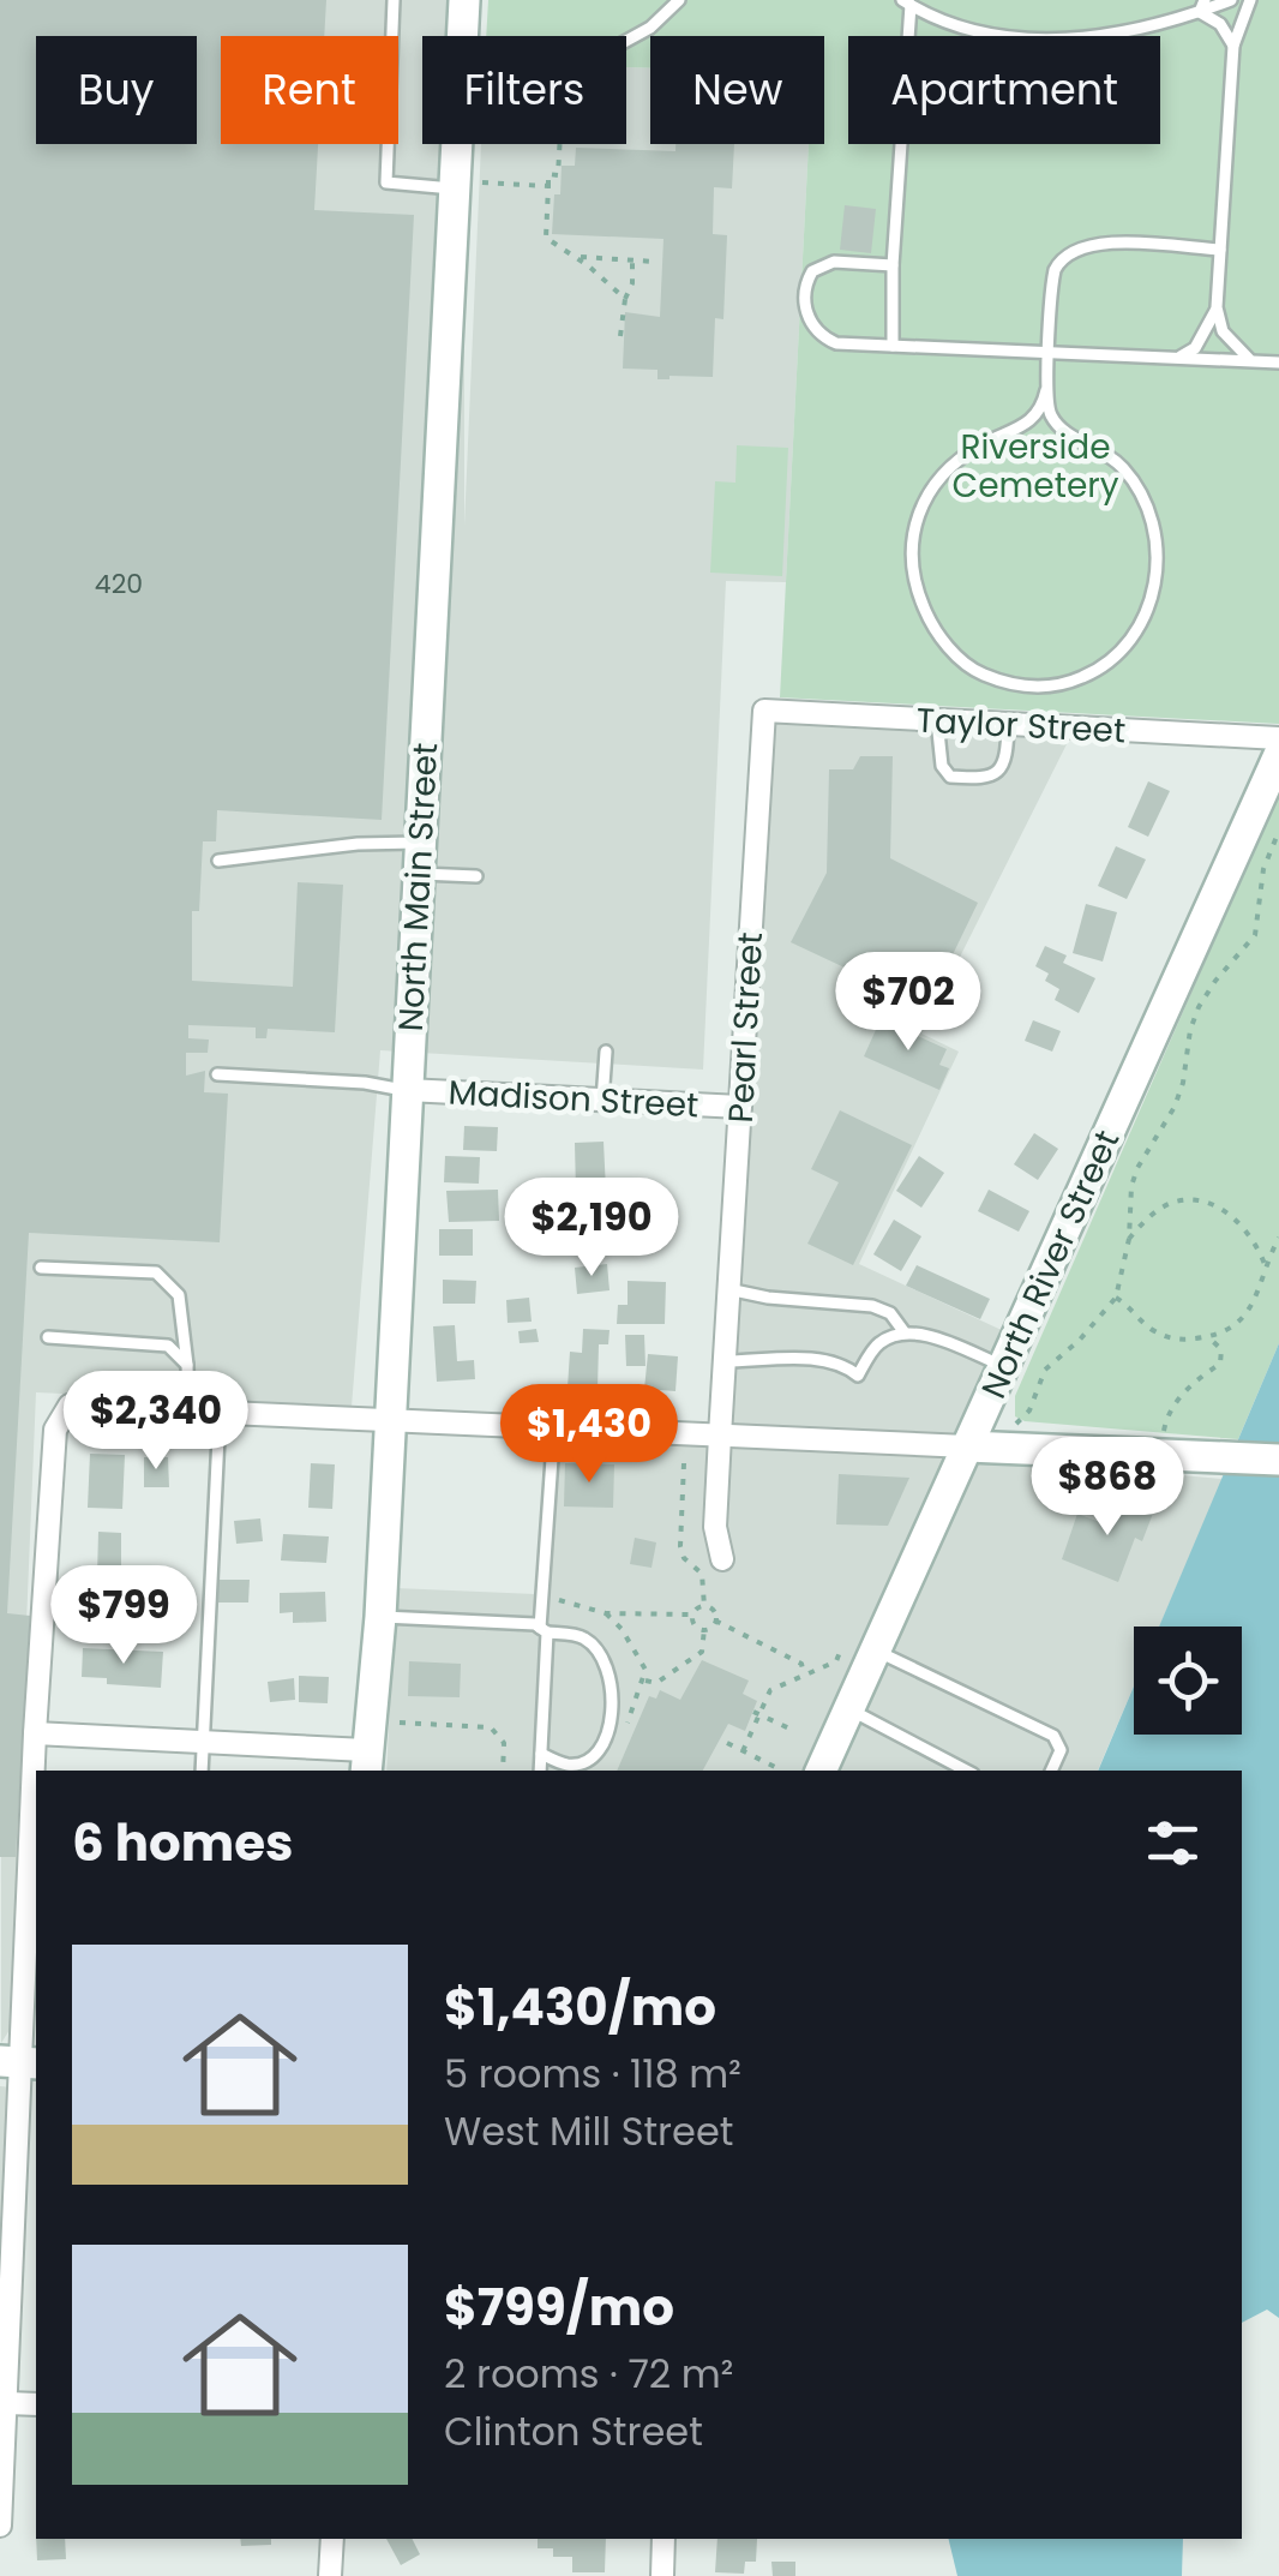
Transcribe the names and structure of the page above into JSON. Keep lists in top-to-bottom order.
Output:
{
  "streets": {
    "street": [
      "Taylor Street",
      "North Main Street",
      "Pearl Street",
      "Madison Street",
      "North River Street"
    ]
  },
  "crossings": [
    ["Taylor Street", "Pearl Street"],
    ["North Main Street", "Madison Street"],
    ["Pearl Street", "Madison Street"]
  ],
  "parks": ["Riverside Cemetery"],
  "house_numbers": ["420"],
  "page": {
    "chip": [
      "Buy",
      "Rent",
      "Filters",
      "New",
      "Apartment"
    ],
    "price": [
      "$702",
      "$2,190",
      "$2,340",
      "$1,430",
      "$868",
      "$799"
    ],
    "heading": "6 homes",
    "list": [
      {
        "name": "$1,430/mo",
        "note": "5 rooms · 118 m² · West Mill Street"
      },
      {
        "name": "$799/mo",
        "note": "2 rooms · 72 m² · Clinton Street"
      }
    ]
  }
}
